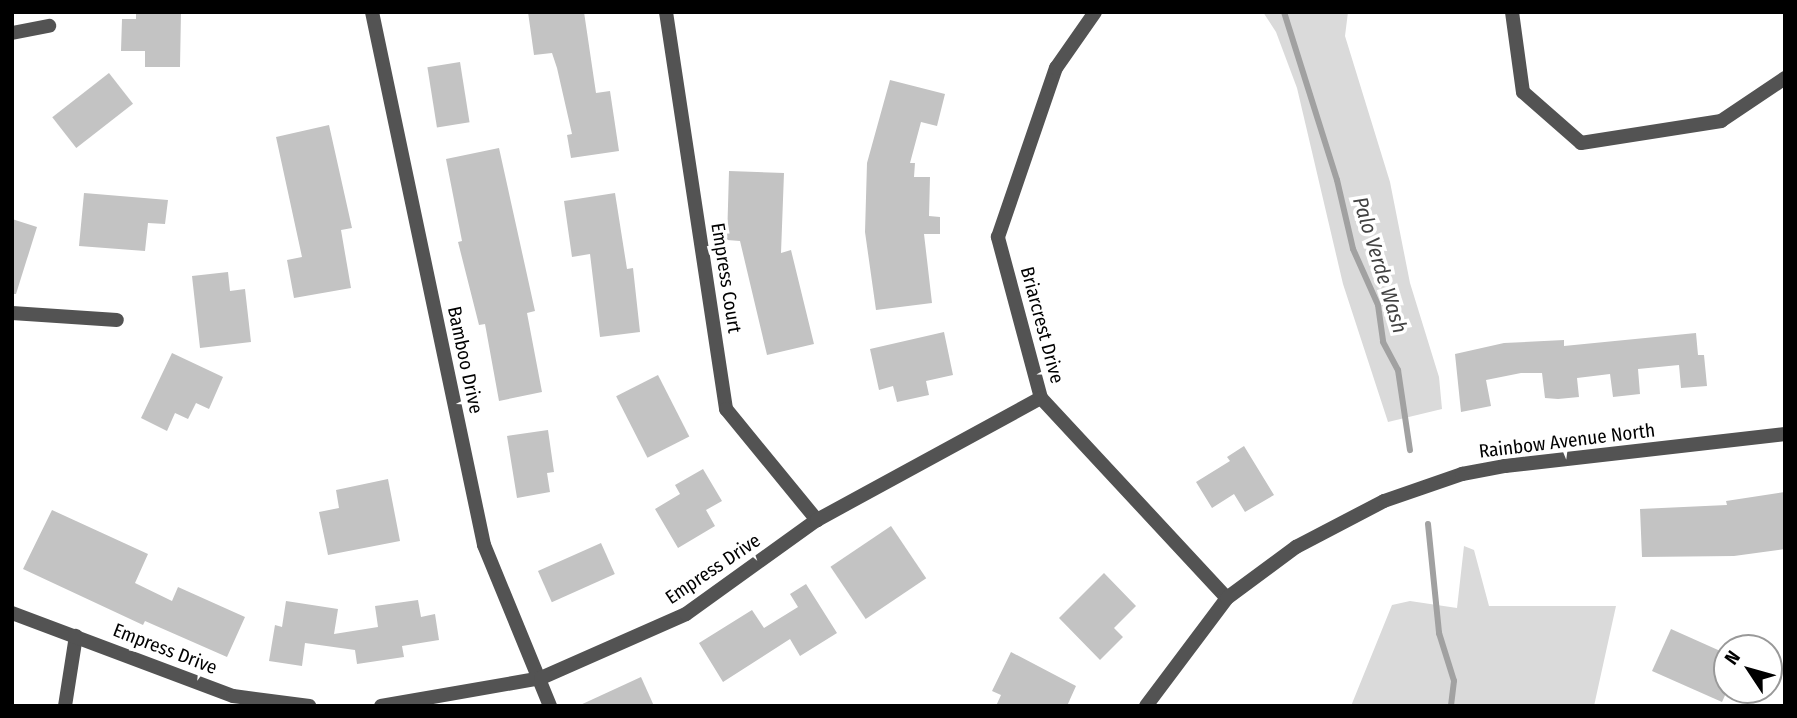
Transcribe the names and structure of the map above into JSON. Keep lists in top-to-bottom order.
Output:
{
  "streets": {
    "street": [
      "Empress Court",
      "Briarcrest Drive",
      "Bamboo Drive",
      "Rainbow Avenue North",
      "Empress Drive"
    ]
  },
  "crossings": [
    ["Empress Court", "Empress Drive"],
    ["Briarcrest Drive", "Rainbow Avenue North"],
    ["Briarcrest Drive", "Empress Drive"],
    ["Bamboo Drive", "Empress Drive"]
  ],
  "water": ["Palo Verde Wash"],
  "north": "top left"
}
